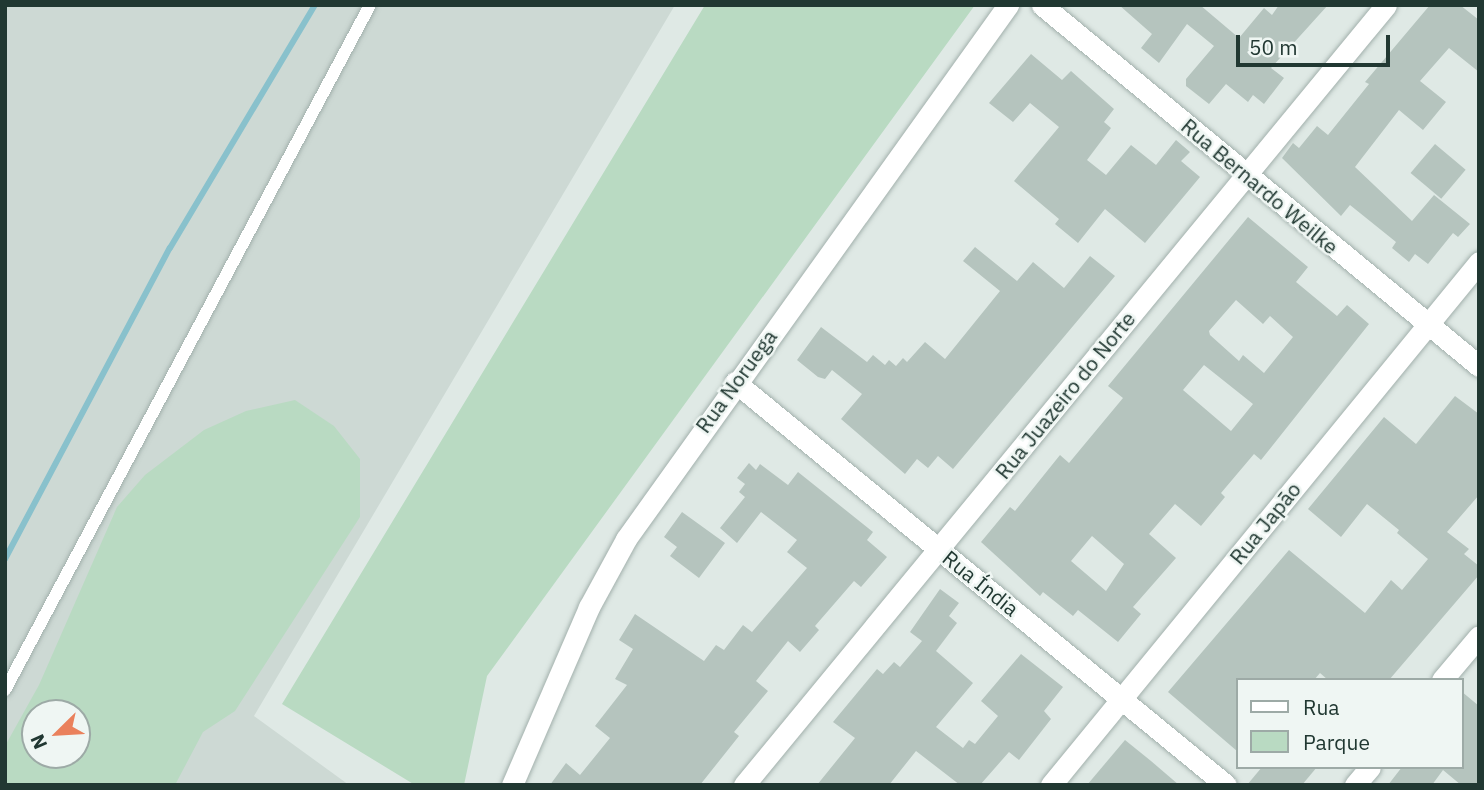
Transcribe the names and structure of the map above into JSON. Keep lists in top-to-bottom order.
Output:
{
  "streets": {
    "street": [
      "Rua Bernardo Weilke",
      "Rua Noruega",
      "Rua Juazeiro do Norte",
      "Rua Japão",
      "Rua Índia"
    ]
  },
  "crossings": [
    ["Rua Bernardo Weilke", "Rua Juazeiro do Norte"],
    ["Rua Bernardo Weilke", "Rua Japão"],
    ["Rua Noruega", "Rua Índia"],
    ["Rua Juazeiro do Norte", "Rua Índia"],
    ["Rua Japão", "Rua Índia"]
  ],
  "legend": ["Rua", "Parque"],
  "scale_bar": "50 m",
  "north": "bottom left"
}
